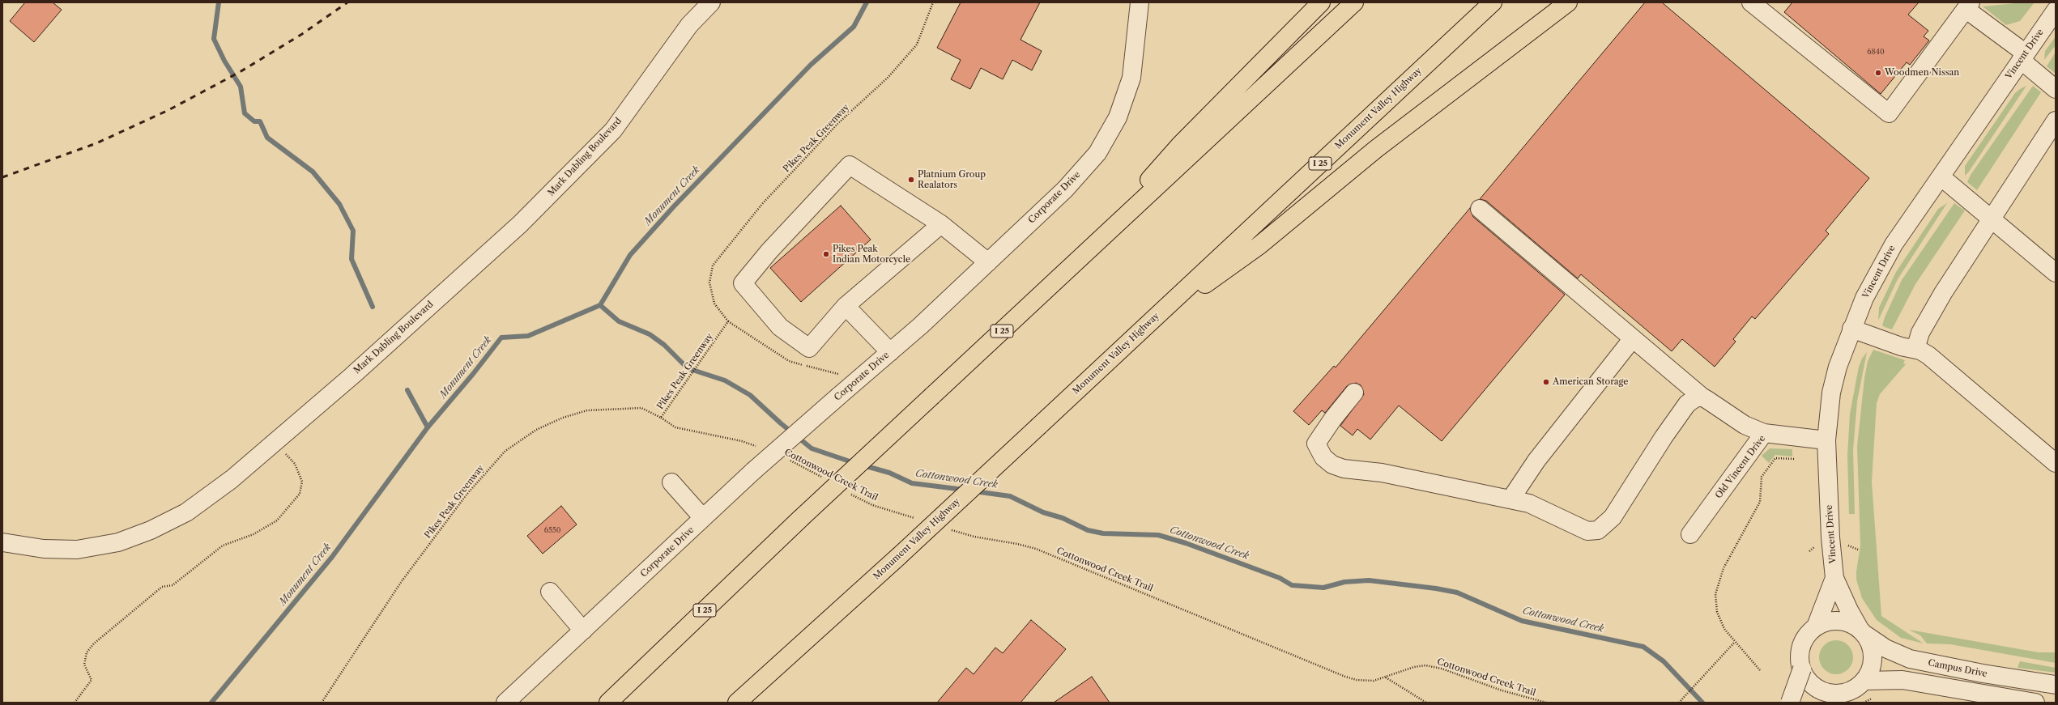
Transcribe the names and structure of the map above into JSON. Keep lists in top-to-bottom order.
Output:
{
  "streets": {
    "highway": ["Monument Valley Highway", "I 25"],
    "street": [
      "Vincent Drive",
      "Mark Dabling Boulevard",
      "Corporate Drive",
      "Old Vincent Drive",
      "Campus Drive"
    ],
    "path": ["Pikes Peak Greenway", "Cottonwood Creek Trail"]
  },
  "crossings": [
    ["Vincent Drive", "Old Vincent Drive"],
    ["Vincent Drive", "Campus Drive"]
  ],
  "water": ["Monument Creek", "Cottonwood Creek"],
  "places": [
    "Woodmen Nissan",
    "Platnium Group Realators",
    "Pikes Peak Indian Motorcycle",
    "American Storage"
  ],
  "house_numbers": ["6840", "6550"]
}
